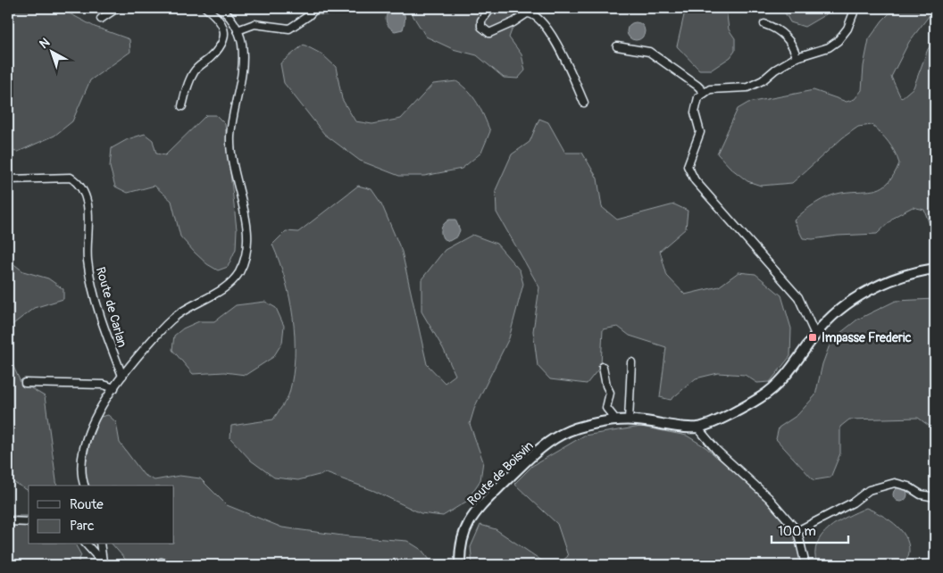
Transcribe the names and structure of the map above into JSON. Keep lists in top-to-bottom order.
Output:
{
  "streets": {
    "main road": ["Route de Boisvin"],
    "street": ["Route de Carlan"]
  },
  "places": {
    "transit": ["Impasse Frederic"]
  },
  "legend": ["Route", "Parc"],
  "scale_bar": "100 m",
  "north": "top left"
}
